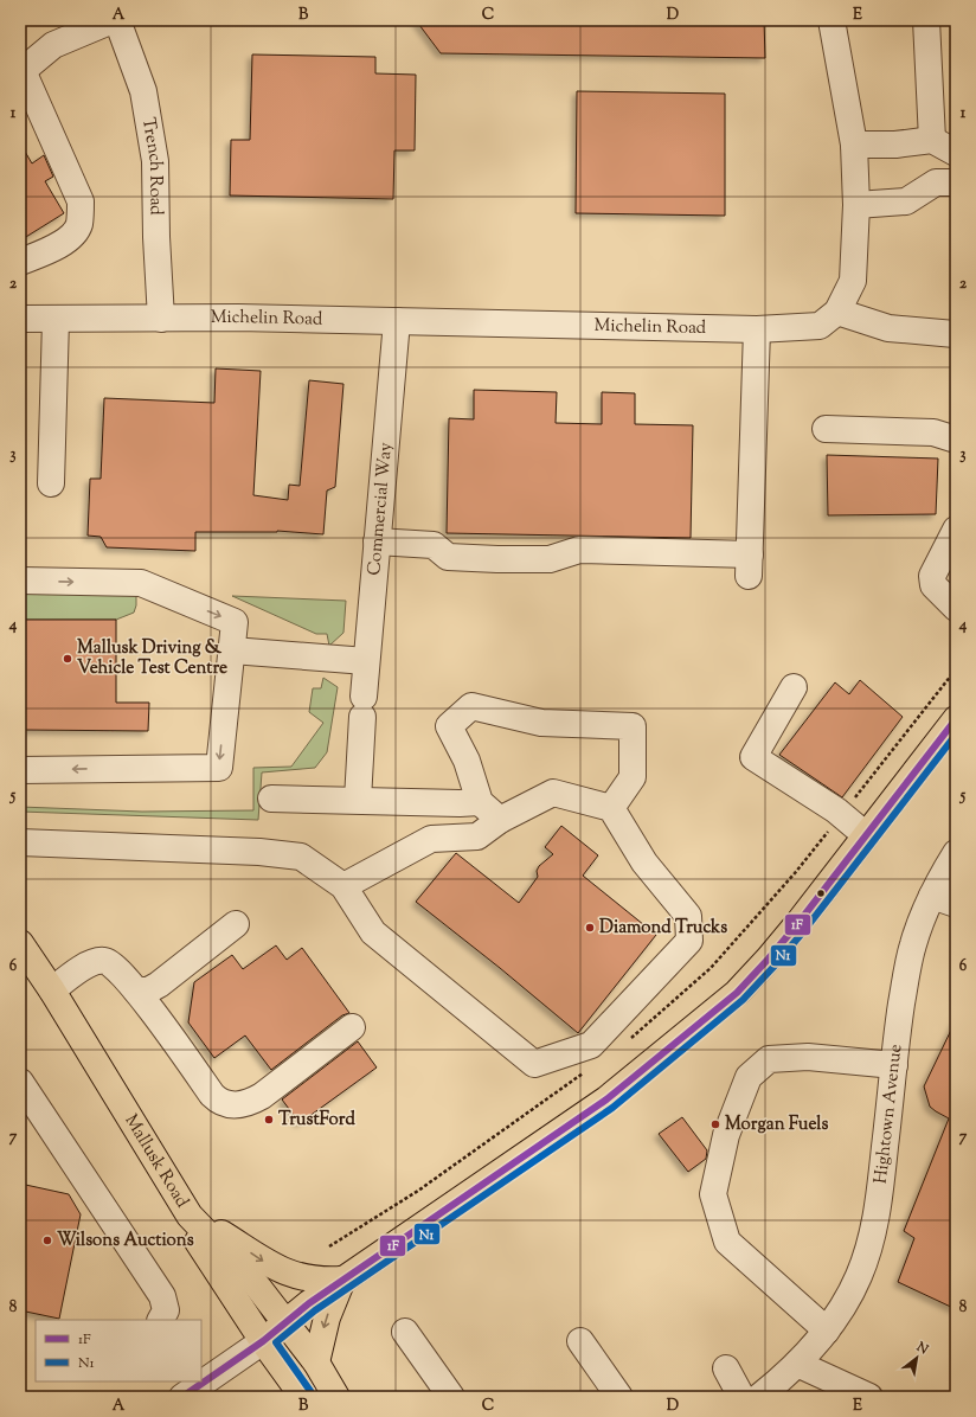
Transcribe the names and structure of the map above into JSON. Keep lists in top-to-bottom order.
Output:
{
  "streets": {
    "main road": ["Mallusk Road"],
    "street": [
      "Trench Road",
      "Michelin Road",
      "Commercial Way",
      "Hightown Avenue"
    ]
  },
  "crossings": [
    ["Trench Road", "Michelin Road"],
    ["Michelin Road", "Commercial Way"]
  ],
  "places": [
    "Mallusk Driving & Vehicle Test Centre",
    "Diamond Trucks",
    "TrustFord",
    "Morgan Fuels",
    "Wilsons Auctions"
  ],
  "lines": ["transit line 1F", "transit line N1"],
  "legend": ["1F", "N1"],
  "north": "top right",
  "grid": {
    "columns": [
      "A",
      "B",
      "C",
      "D",
      "E"
    ],
    "rows": [
      "1",
      "2",
      "3",
      "4",
      "5",
      "6",
      "7",
      "8"
    ]
  }
}
